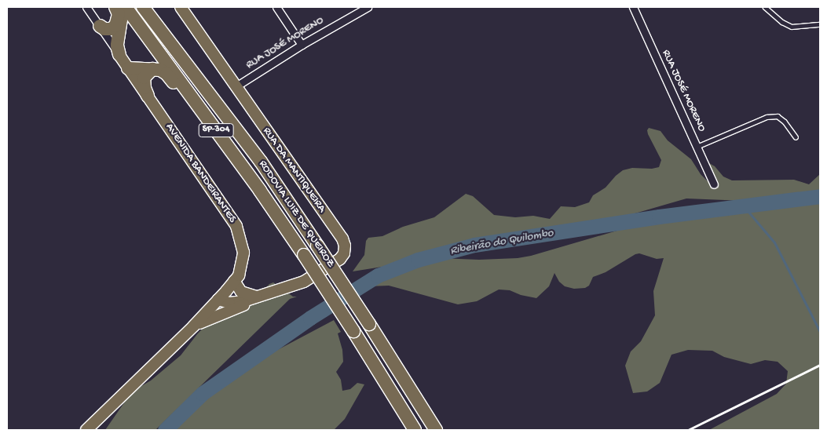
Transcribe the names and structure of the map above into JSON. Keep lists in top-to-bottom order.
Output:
{
  "streets": {
    "highway": ["SP-304", "RODOVIA LUIZ DE QUEIROZ"],
    "main road": ["RUA DA MANTIQUEIRA", "AVENIDA BANDEIRANTES"],
    "street": ["RUA JOSÉ MORENO"]
  },
  "crossings": [
    ["RUA JOSÉ MORENO", "RUA DA MANTIQUEIRA"],
    ["RUA DA MANTIQUEIRA", "AVENIDA BANDEIRANTES"]
  ],
  "water": ["Ribeirão do Quilombo"]
}
